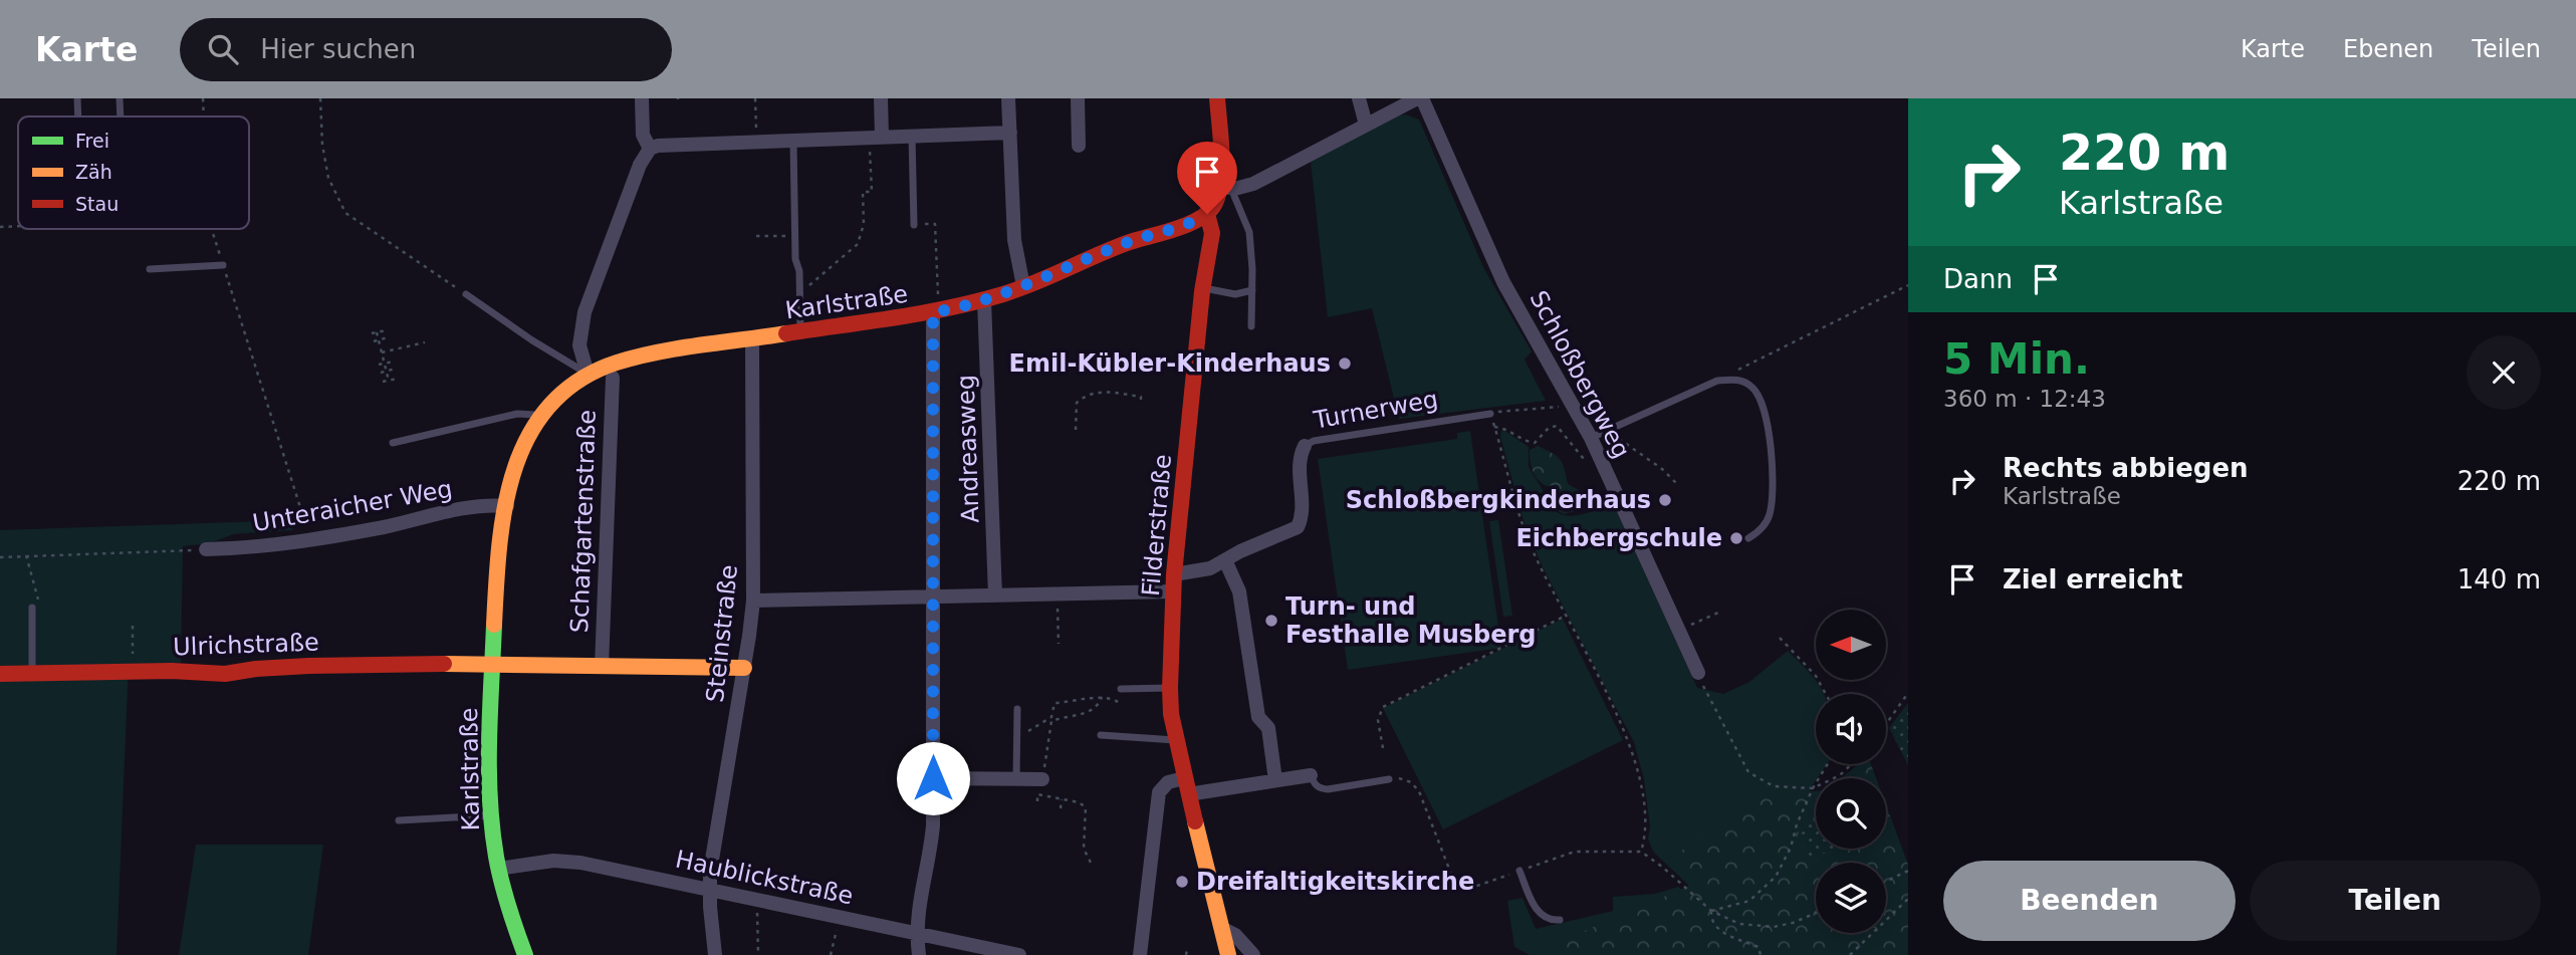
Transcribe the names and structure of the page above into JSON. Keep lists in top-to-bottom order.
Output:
{
  "streets": {
    "street": [
      "Karlstraße",
      "Schloßbergweg",
      "Turnerweg",
      "Andreasweg",
      "Unteraicher Weg",
      "Schafgartenstraße",
      "Filderstraße",
      "Steinstraße",
      "Ulrichstraße",
      "Haublickstraße"
    ]
  },
  "crossings": [
    ["Karlstraße", "Andreasweg"],
    ["Karlstraße", "Unteraicher Weg"],
    ["Karlstraße", "Schafgartenstraße"],
    ["Karlstraße", "Filderstraße"],
    ["Karlstraße", "Steinstraße"],
    ["Karlstraße", "Ulrichstraße"],
    ["Karlstraße", "Haublickstraße"],
    ["Turnerweg", "Filderstraße"],
    ["Schafgartenstraße", "Steinstraße"],
    ["Schafgartenstraße", "Ulrichstraße"],
    ["Steinstraße", "Haublickstraße"]
  ],
  "places": [
    "Emil-Kübler-Kinderhaus",
    "Schloßbergkinderhaus",
    "Eichbergschule",
    "Turn- und Festhalle Musberg",
    "Dreifaltigkeitskirche"
  ],
  "legend": ["Frei", "Zäh", "Stau"],
  "north": "left",
  "page": {
    "header": "Karte",
    "search": "Hier suchen",
    "nav": ["Karte", "Ebenen", "Teilen"],
    "turn": ["220 m", "Karlstraße"],
    "then": "Dann",
    "heading": ["5 Min.", "360 m · 12:43"],
    "list": [
      {
        "name": "Rechts abbiegen",
        "note": "Karlstraße",
        "value": "220 m"
      },
      {
        "name": "Ziel erreicht",
        "value": "140 m"
      }
    ],
    "buttons": ["Beenden", "Teilen"]
  }
}
